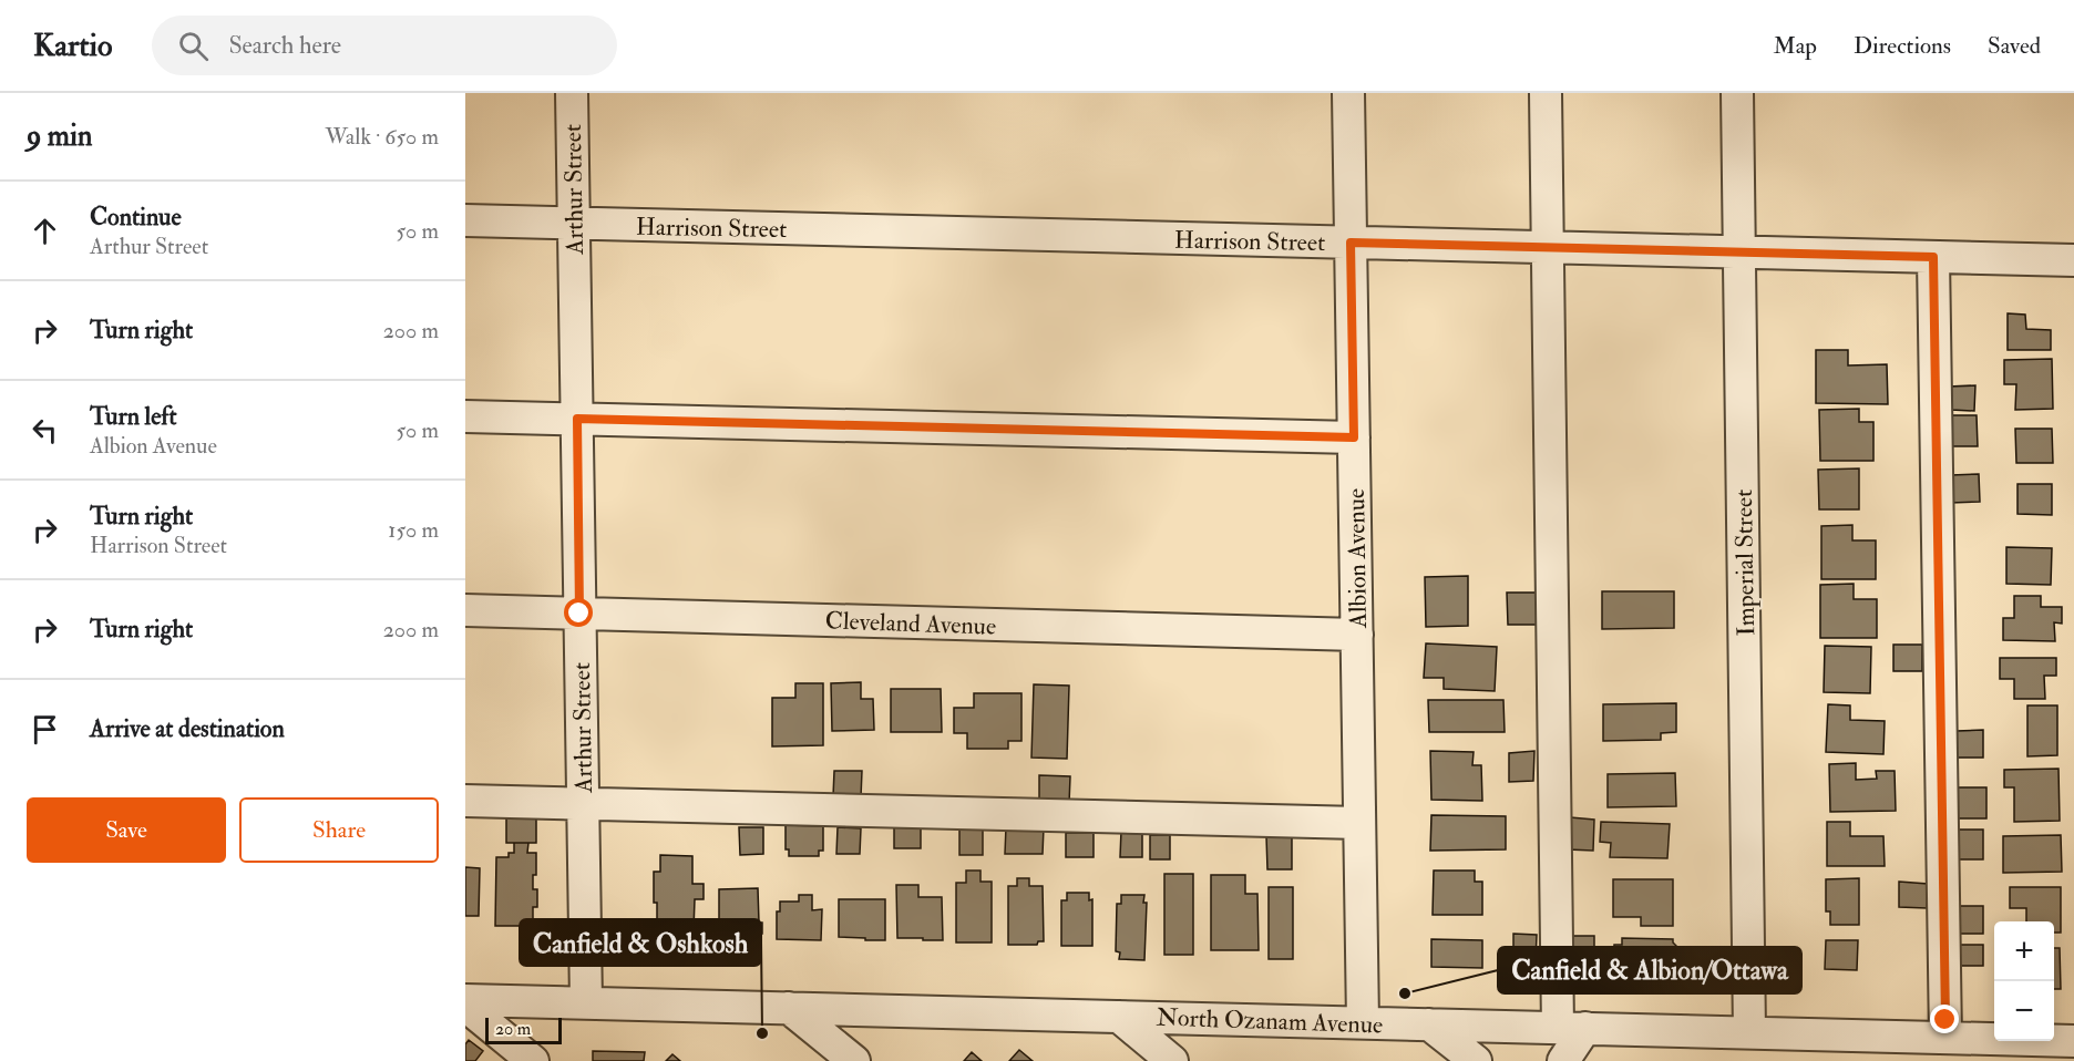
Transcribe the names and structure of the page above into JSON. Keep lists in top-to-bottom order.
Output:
{
  "streets": {
    "street": [
      "Arthur Street",
      "Harrison Street",
      "Albion Avenue",
      "Imperial Street",
      "Cleveland Avenue",
      "North Ozanam Avenue"
    ]
  },
  "crossings": [
    ["Arthur Street", "Harrison Street"],
    ["Arthur Street", "Cleveland Avenue"],
    ["Arthur Street", "North Ozanam Avenue"],
    ["Harrison Street", "Albion Avenue"],
    ["Harrison Street", "Imperial Street"],
    ["Albion Avenue", "Cleveland Avenue"],
    ["Albion Avenue", "North Ozanam Avenue"],
    ["Imperial Street", "North Ozanam Avenue"]
  ],
  "places": ["Canfield & Albion/Ottawa", "Canfield & Oshkosh"],
  "scale_bar": "20 m",
  "page": {
    "header": "Kartio",
    "search": "Search here",
    "nav": ["Map", "Directions", "Saved"],
    "heading": ["9 min", "Walk · 650 m"],
    "list": [
      ["Continue", "Arthur Street", "50 m"],
      ["Turn right", "200 m"],
      ["Turn left", "Albion Avenue", "50 m"],
      ["Turn right", "Harrison Street", "150 m"],
      ["Turn right", "200 m"],
      "Arrive at destination"
    ],
    "buttons": ["Save", "Share"],
    "map_buttons": ["+", "−"],
    "scale": "20 m"
  }
}
